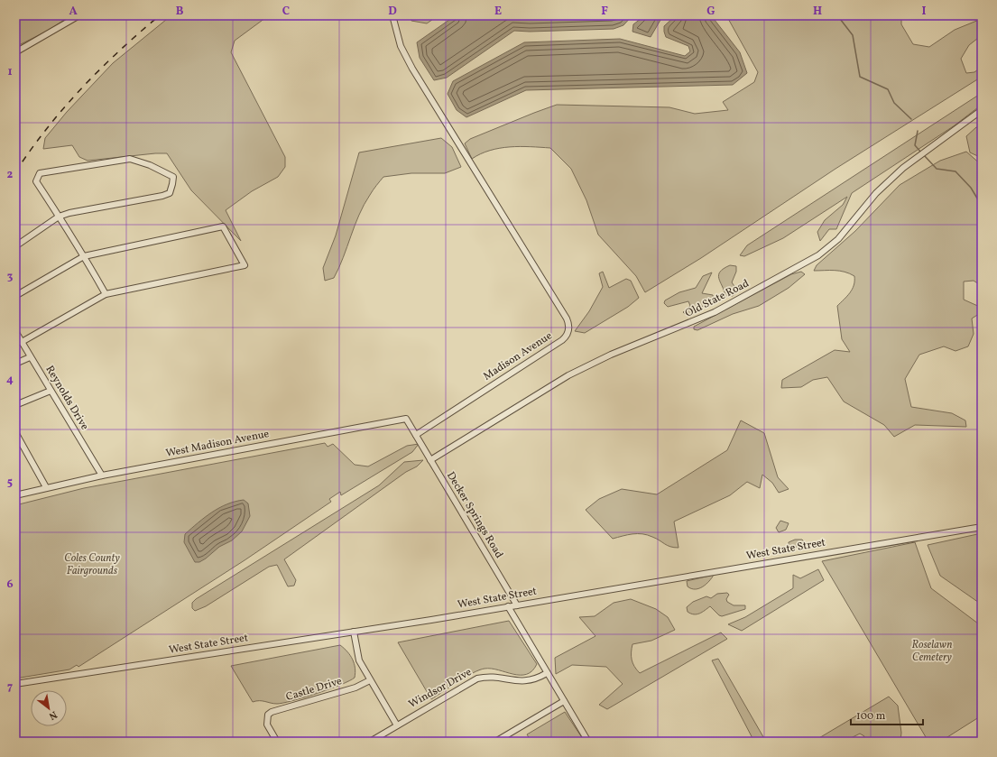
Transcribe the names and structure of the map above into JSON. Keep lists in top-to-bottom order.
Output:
{
  "streets": {
    "street": [
      "Old State Road",
      "Madison Avenue",
      "Reynolds Drive",
      "West Madison Avenue",
      "Decker Springs Road",
      "West State Street",
      "Windsor Drive",
      "Castle Drive"
    ]
  },
  "crossings": [
    ["Old State Road", "Decker Springs Road"],
    ["Madison Avenue", "West Madison Avenue"],
    ["Madison Avenue", "Decker Springs Road"],
    ["Reynolds Drive", "West Madison Avenue"],
    ["West Madison Avenue", "Decker Springs Road"],
    ["Decker Springs Road", "West State Street"]
  ],
  "parks": ["Coles County Fairgrounds", "Roselawn Cemetery"],
  "scale_bar": "100 m",
  "north": "bottom right",
  "grid": {
    "columns": [
      "A",
      "B",
      "C",
      "D",
      "E",
      "F",
      "G",
      "H",
      "I"
    ],
    "rows": [
      "1",
      "2",
      "3",
      "4",
      "5",
      "6",
      "7"
    ]
  }
}
